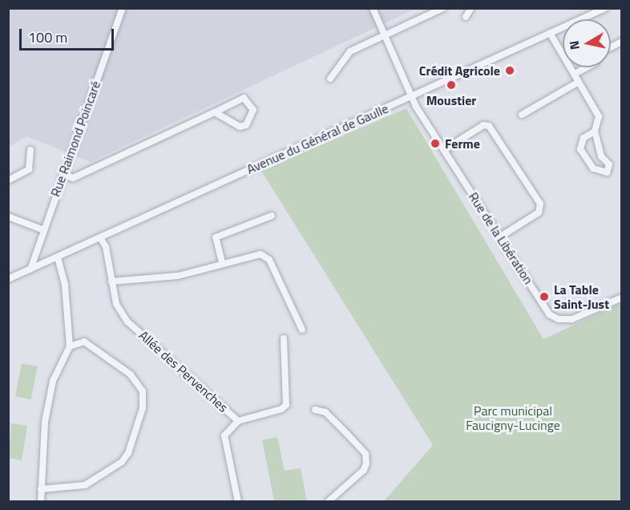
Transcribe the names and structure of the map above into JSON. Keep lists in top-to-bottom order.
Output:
{
  "streets": {
    "street": [
      "Rue Raimond Poincaré",
      "Avenue du Général de Gaulle",
      "Rue de la Libération",
      "Allée des Pervenches"
    ]
  },
  "crossings": [
    ["Rue Raimond Poincaré", "Avenue du Général de Gaulle"],
    ["Avenue du Général de Gaulle", "Rue de la Libération"],
    ["Avenue du Général de Gaulle", "Allée des Pervenches"]
  ],
  "parks": ["Parc municipal Faucigny-Lucinge"],
  "places": [
    "Crédit Agricole",
    "Moustier",
    "Ferme",
    "La Table Saint-Just"
  ],
  "scale_bar": "100 m",
  "north": "left"
}
